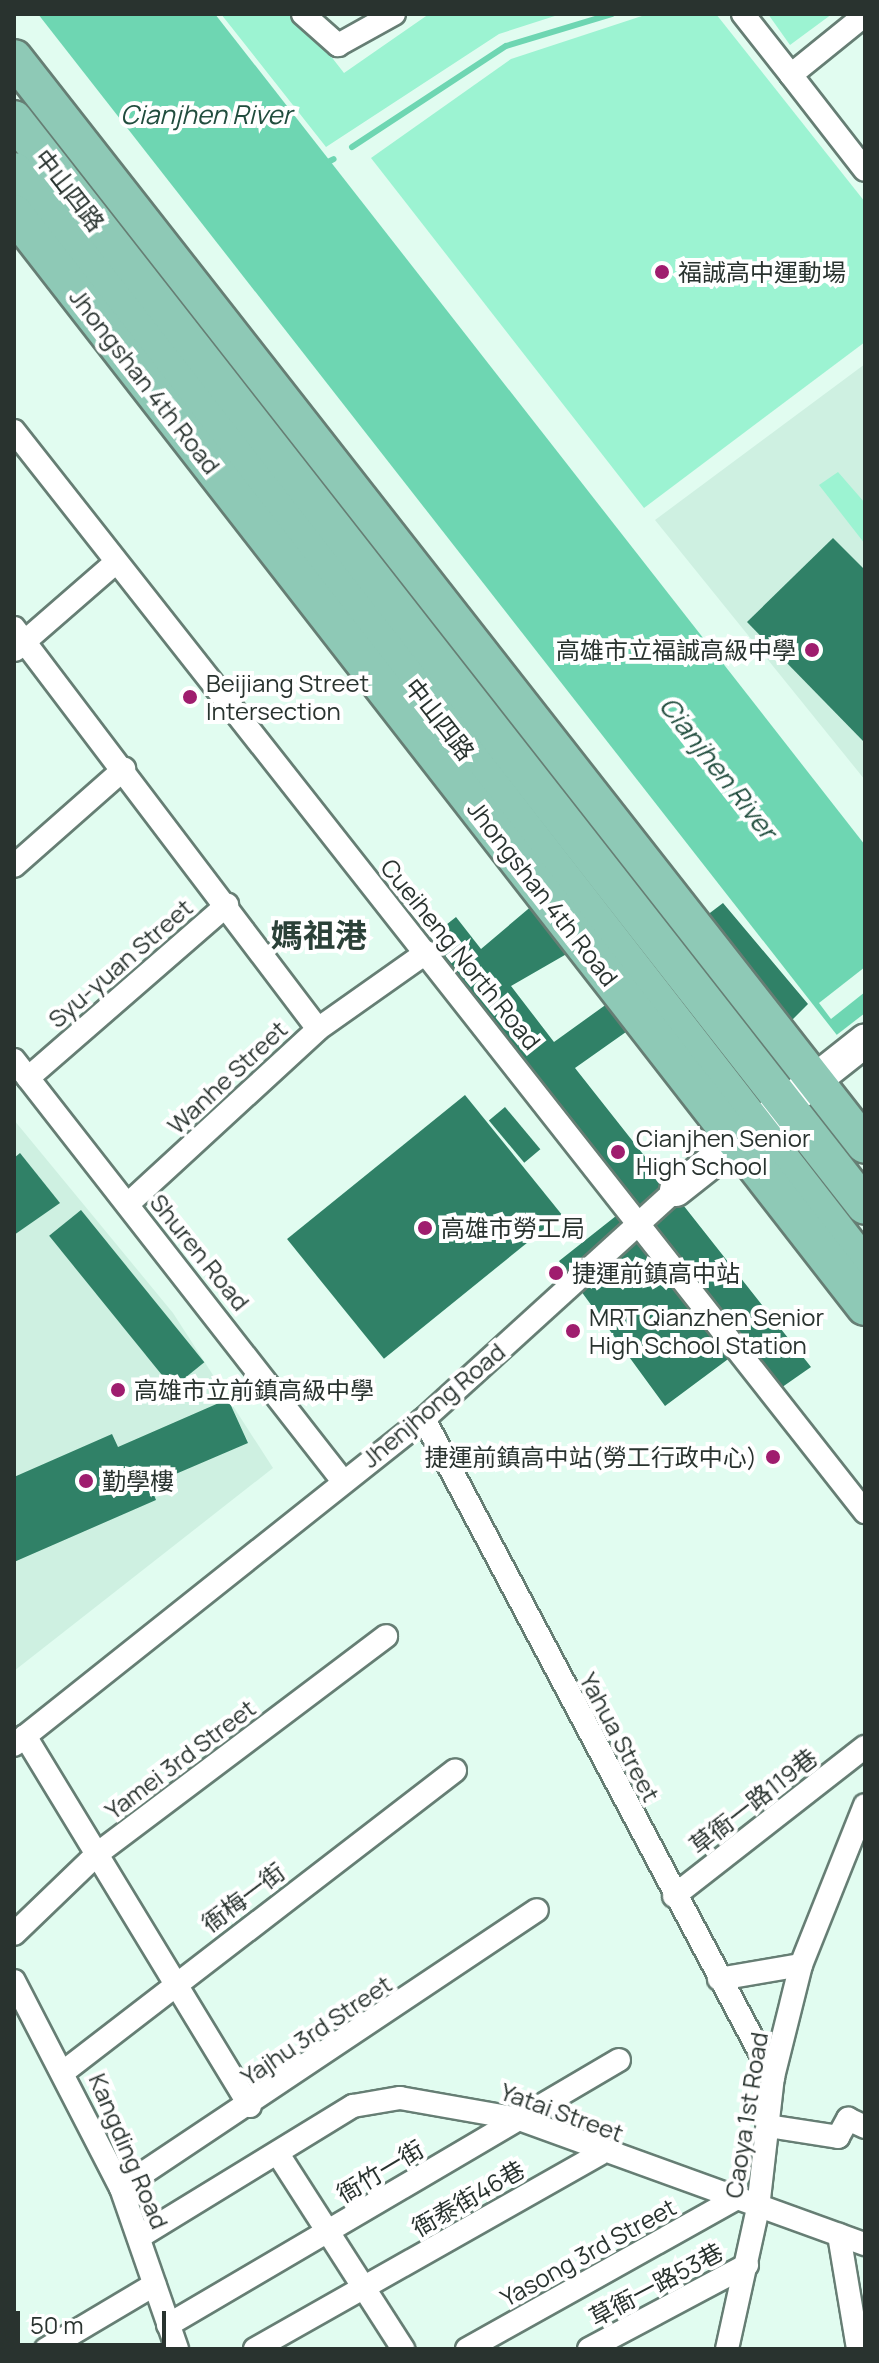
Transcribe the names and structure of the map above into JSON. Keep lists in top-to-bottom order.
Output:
{
  "streets": {
    "main road": ["中山四路", "Jhongshan 4th Road", "Jhenjhong Road"],
    "street": [
      "Cueiheng North Road",
      "Syu-yuan Street",
      "Wanhe Street",
      "Shuren Road",
      "Yahua Street",
      "Yamei 3rd Street",
      "草衙一路119巷",
      "衙梅一街",
      "Yajhu 3rd Street",
      "Yatai Street",
      "Caoya 1st Road",
      "Kangding Road",
      "衙竹一街",
      "衙泰街46巷",
      "Yasong 3rd Street",
      "草衙一路53巷"
    ]
  },
  "crossings": [
    ["中山四路", "Jhongshan 4th Road"],
    ["中山四路", "Jhenjhong Road"],
    ["Jhongshan 4th Road", "Jhenjhong Road"],
    ["Cueiheng North Road", "Jhenjhong Road"],
    ["Syu-yuan Street", "Wanhe Street"],
    ["Syu-yuan Street", "Shuren Road"],
    ["Wanhe Street", "Shuren Road"],
    ["Shuren Road", "Jhenjhong Road"],
    ["Jhenjhong Road", "Yahua Street"],
    ["Yahua Street", "草衙一路119巷"],
    ["Yahua Street", "Caoya 1st Road"],
    ["衙梅一街", "Kangding Road"],
    ["Yajhu 3rd Street", "Kangding Road"],
    ["Yatai Street", "Caoya 1st Road"],
    ["Yatai Street", "Kangding Road"],
    ["Yatai Street", "衙竹一街"],
    ["Yatai Street", "衙泰街46巷"],
    ["Yatai Street", "Yasong 3rd Street"],
    ["Caoya 1st Road", "草衙一路53巷"],
    ["Kangding Road", "衙竹一街"]
  ],
  "districts": ["媽祖港"],
  "water": ["Cianjhen River"],
  "places": [
    "福誠高中運動場",
    "高雄市立福誠高級中學",
    "Beijiang Street Intersection",
    "Cianjhen Senior High School",
    "高雄市勞工局",
    "捷運前鎮高中站",
    "MRT Qianzhen Senior High School Station",
    "高雄市立前鎮高級中學",
    "捷運前鎮高中站(勞工行政中心)",
    "勤學樓"
  ],
  "scale_bar": "50 m"
}
